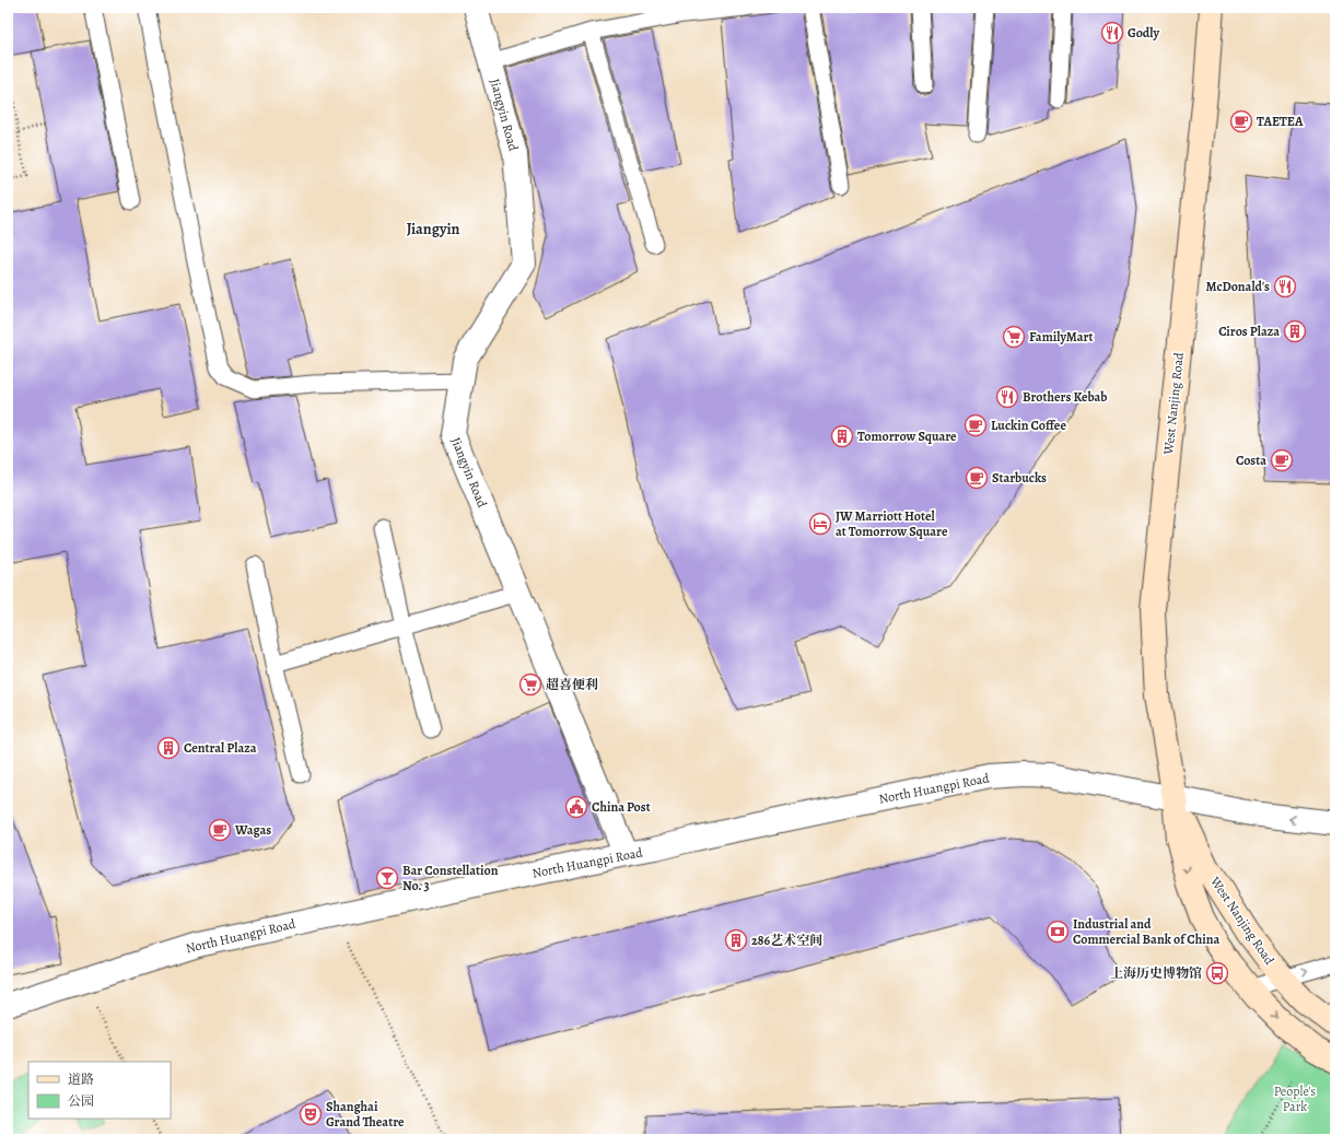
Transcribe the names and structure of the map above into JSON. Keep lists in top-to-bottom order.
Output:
{
  "streets": {
    "main road": ["West Nanjing Road"],
    "street": ["Jiangyin Road", "North Huangpi Road"]
  },
  "crossings": [
    ["Jiangyin Road", "North Huangpi Road"],
    ["West Nanjing Road", "North Huangpi Road"]
  ],
  "districts": ["Jiangyin"],
  "parks": ["People's Park"],
  "places": {
    "restaurant": ["Godly", "McDonald's", "Brothers Kebab"],
    "cafe": [
      "TAETEA",
      "Luckin Coffee",
      "Costa",
      "Starbucks",
      "Wagas"
    ],
    "building": [
      "Ciros Plaza",
      "Tomorrow Square",
      "Central Plaza",
      "286艺术空间"
    ],
    "supermarket": ["FamilyMart", "超喜便利"],
    "hotel": ["JW Marriott Hotel at Tomorrow Square"],
    "public building": ["China Post"],
    "bar": ["Bar Constellation No. 3"],
    "bank": ["Industrial and Commercial Bank of China"],
    "bus stop": ["上海历史博物馆"],
    "theatre": ["Shanghai Grand Theatre"]
  },
  "legend": ["道路", "公园"]
}
